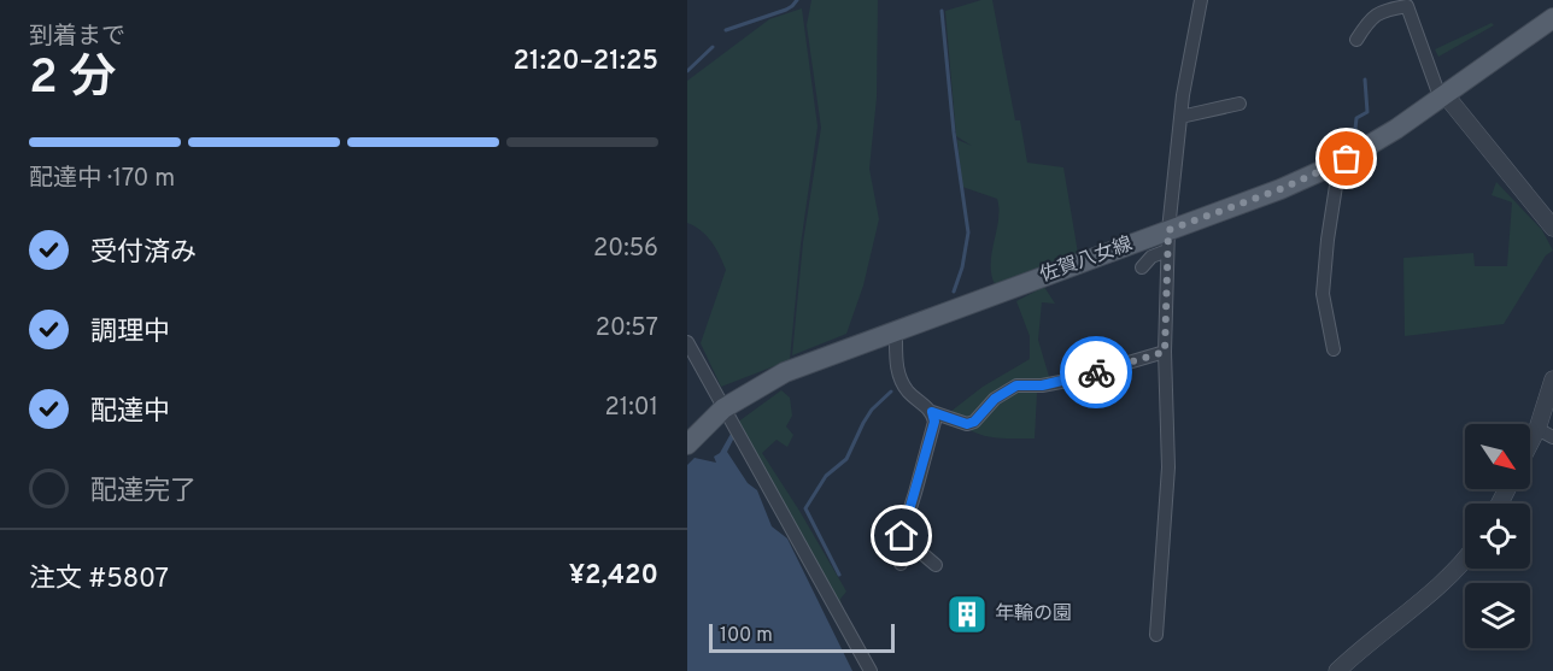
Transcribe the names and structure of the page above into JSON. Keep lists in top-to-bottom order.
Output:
{
  "streets": {
    "main road": ["佐賀八女線"]
  },
  "places": {
    "building": ["年輪の園"]
  },
  "scale_bar": "100 m",
  "north": "bottom right",
  "page": {
    "heading": ["2 分", "到着まで", "21:20–21:25"],
    "panel": ["注文 #5807", "¥2,420"],
    "bar": "配達中 · 170 m",
    "list": [
      ["受付済み", "20:56"],
      ["調理中", "20:57"],
      ["配達中", "21:01"],
      "配達完了"
    ],
    "scale": "100 m"
  }
}
